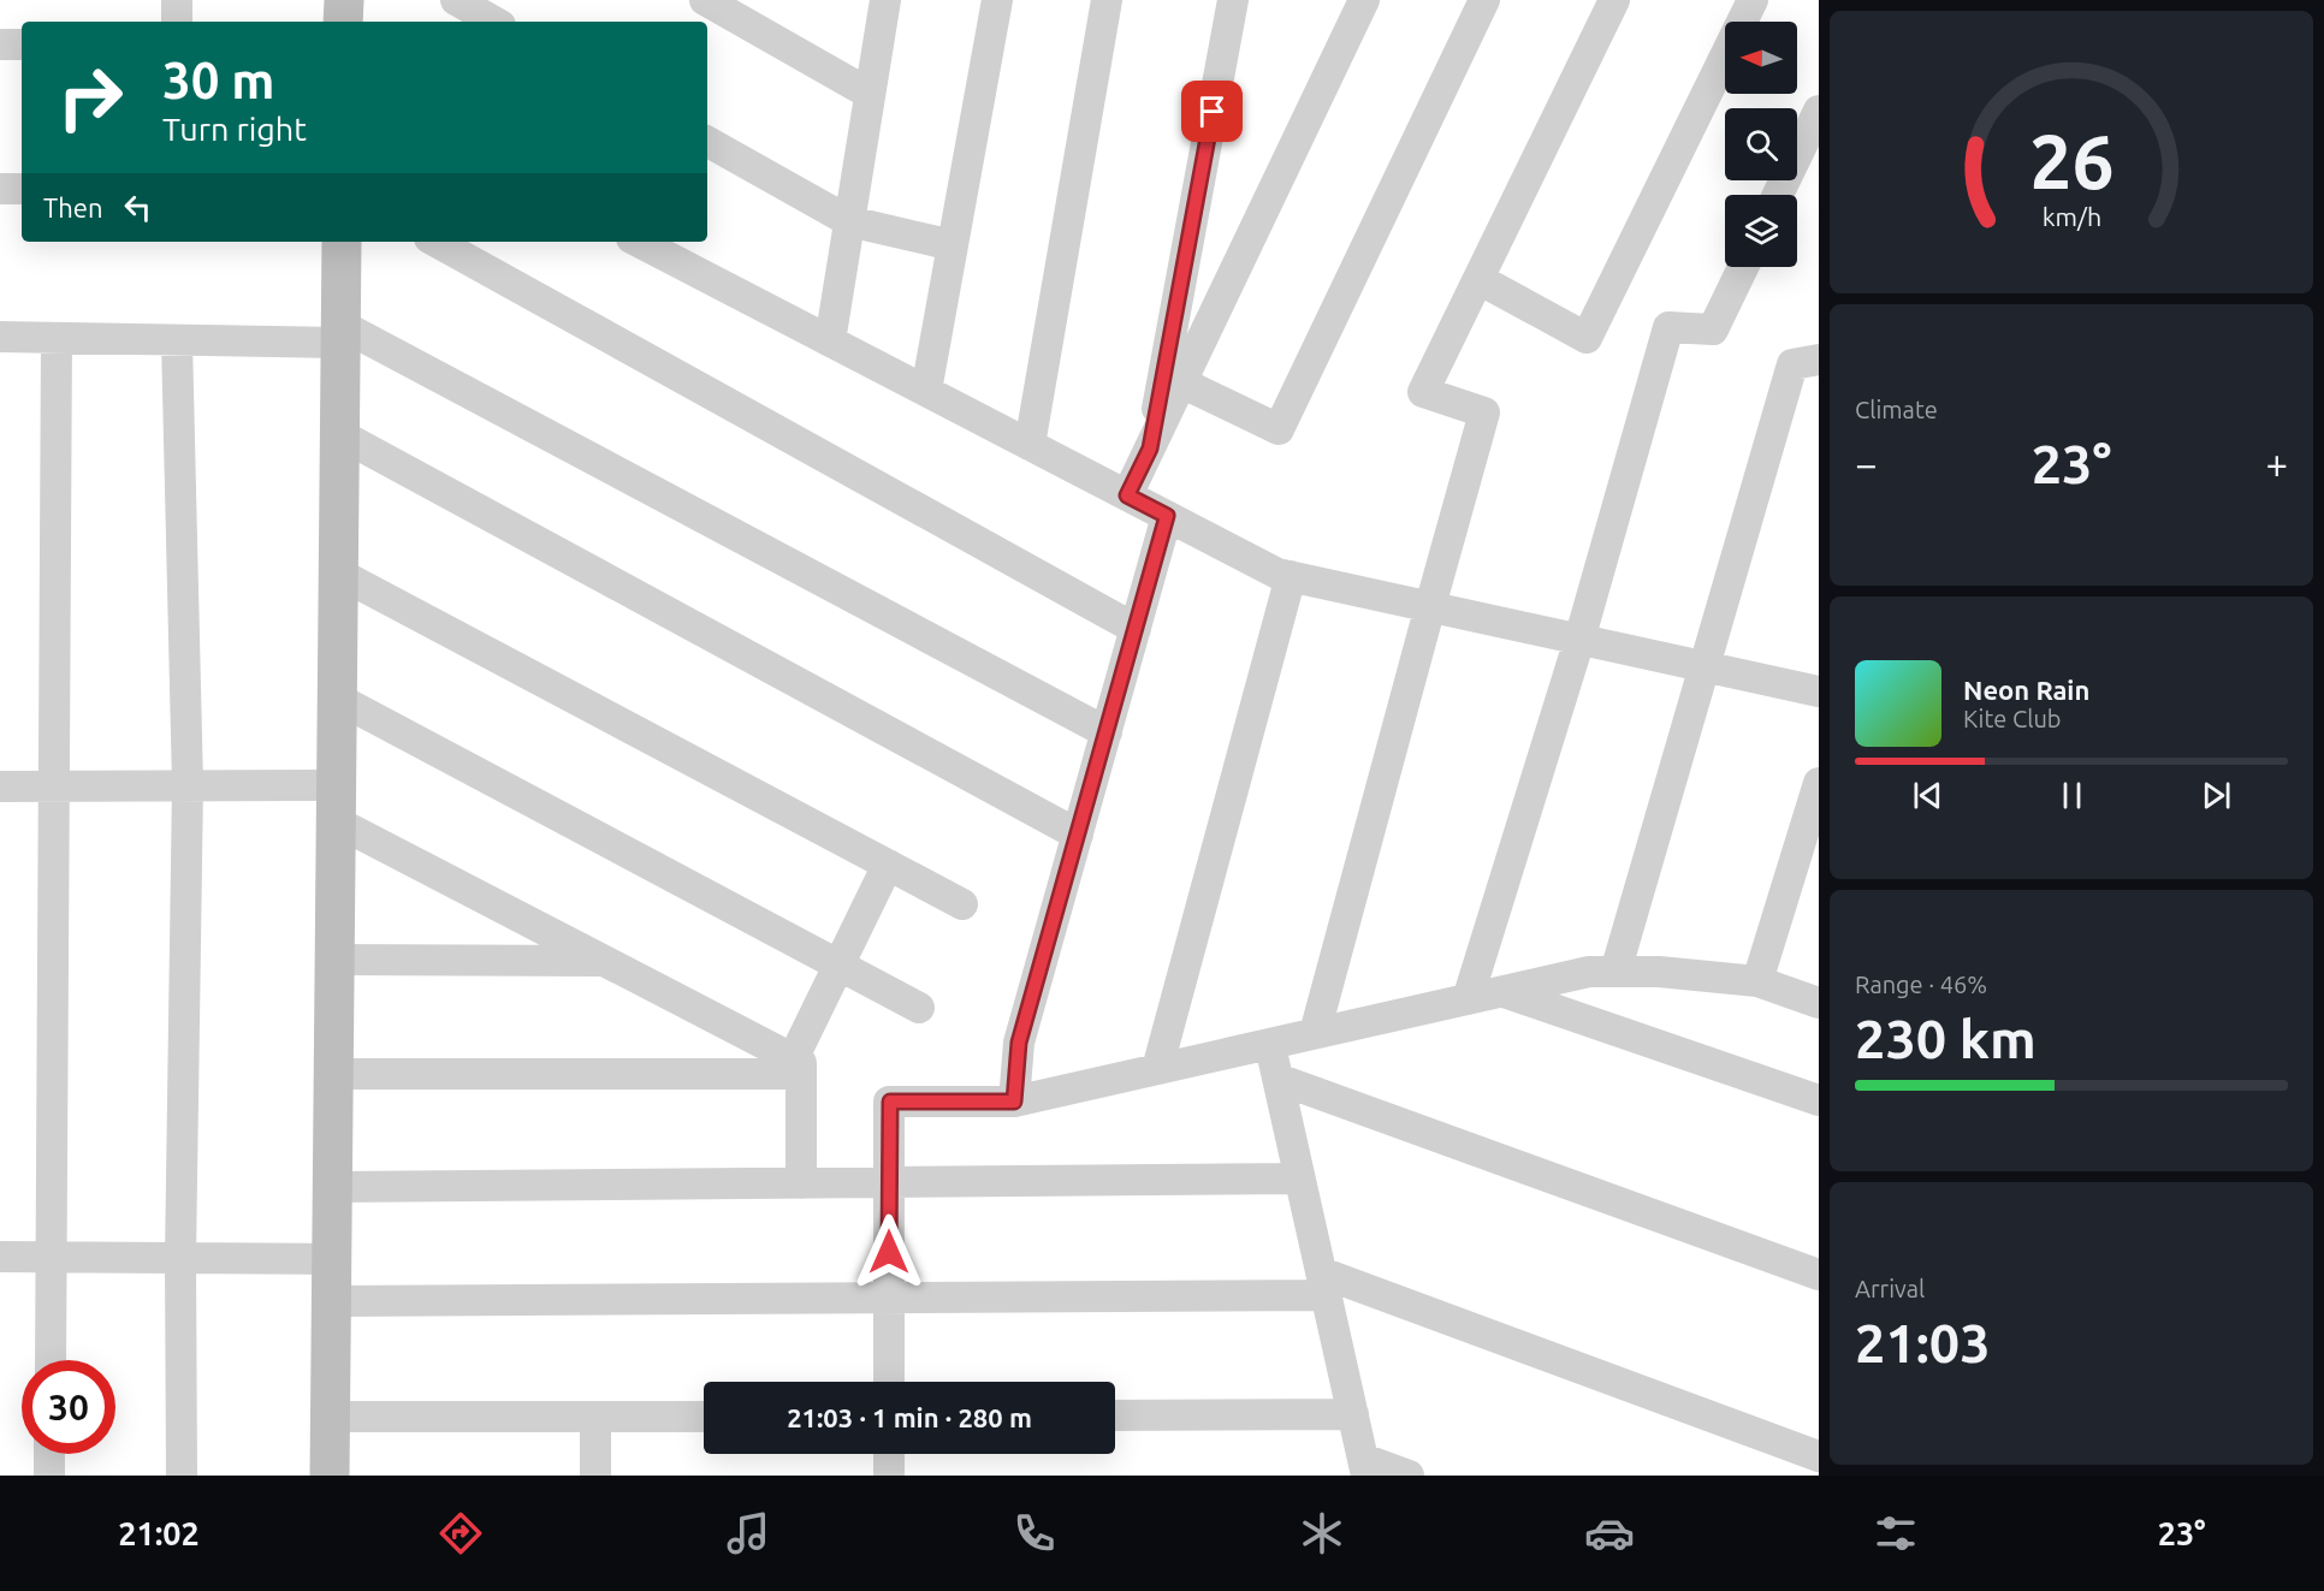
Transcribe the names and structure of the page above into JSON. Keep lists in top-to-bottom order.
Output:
{
  "north": "left",
  "page": {
    "turn": ["30 m", "Turn right"],
    "then": "Then",
    "tile": [
      "Climate",
      ["Range · 46%", "230 km"],
      ["Arrival", "21:03"]
    ],
    "heat": ["−", "23°", "+"],
    "song": ["Neon Rain", "Kite Club"],
    "limit": "30",
    "trip": "21:03 · 1 min · 280 m",
    "tabs": ["21:02", "23°"],
    "gauge": ["26", "km/h"]
  }
}
